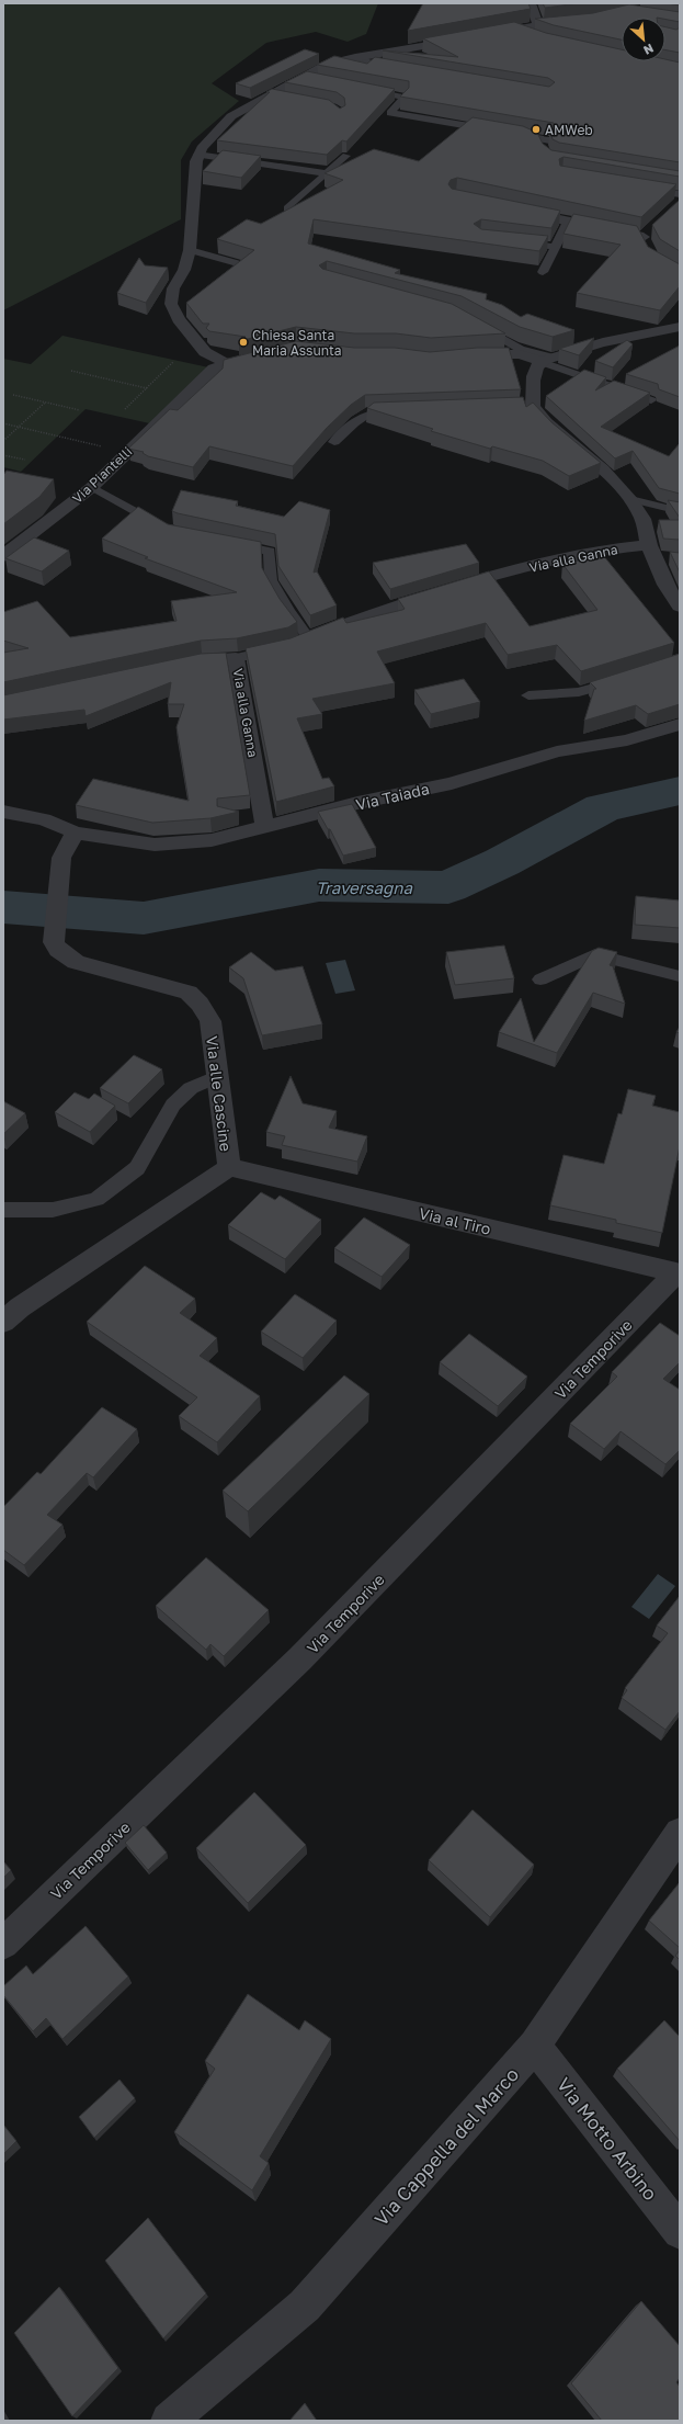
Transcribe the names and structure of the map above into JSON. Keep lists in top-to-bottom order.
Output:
{
  "streets": {
    "street": [
      "Via Piantelli",
      "Via alla Ganna",
      "Via Taiada",
      "Via alle Cascine",
      "Via al Tiro",
      "Via Temporive",
      "Via Motto Arbino",
      "Via Cappella del Marco"
    ]
  },
  "crossings": [
    ["Via alla Ganna", "Via Taiada"],
    ["Via Taiada", "Via alle Cascine"],
    ["Via alle Cascine", "Via al Tiro"],
    ["Via al Tiro", "Via Temporive"],
    ["Via Motto Arbino", "Via Cappella del Marco"]
  ],
  "water": ["Traversagna"],
  "places": ["AMWeb", "Chiesa Santa Maria Assunta"],
  "north": "bottom right"
}
